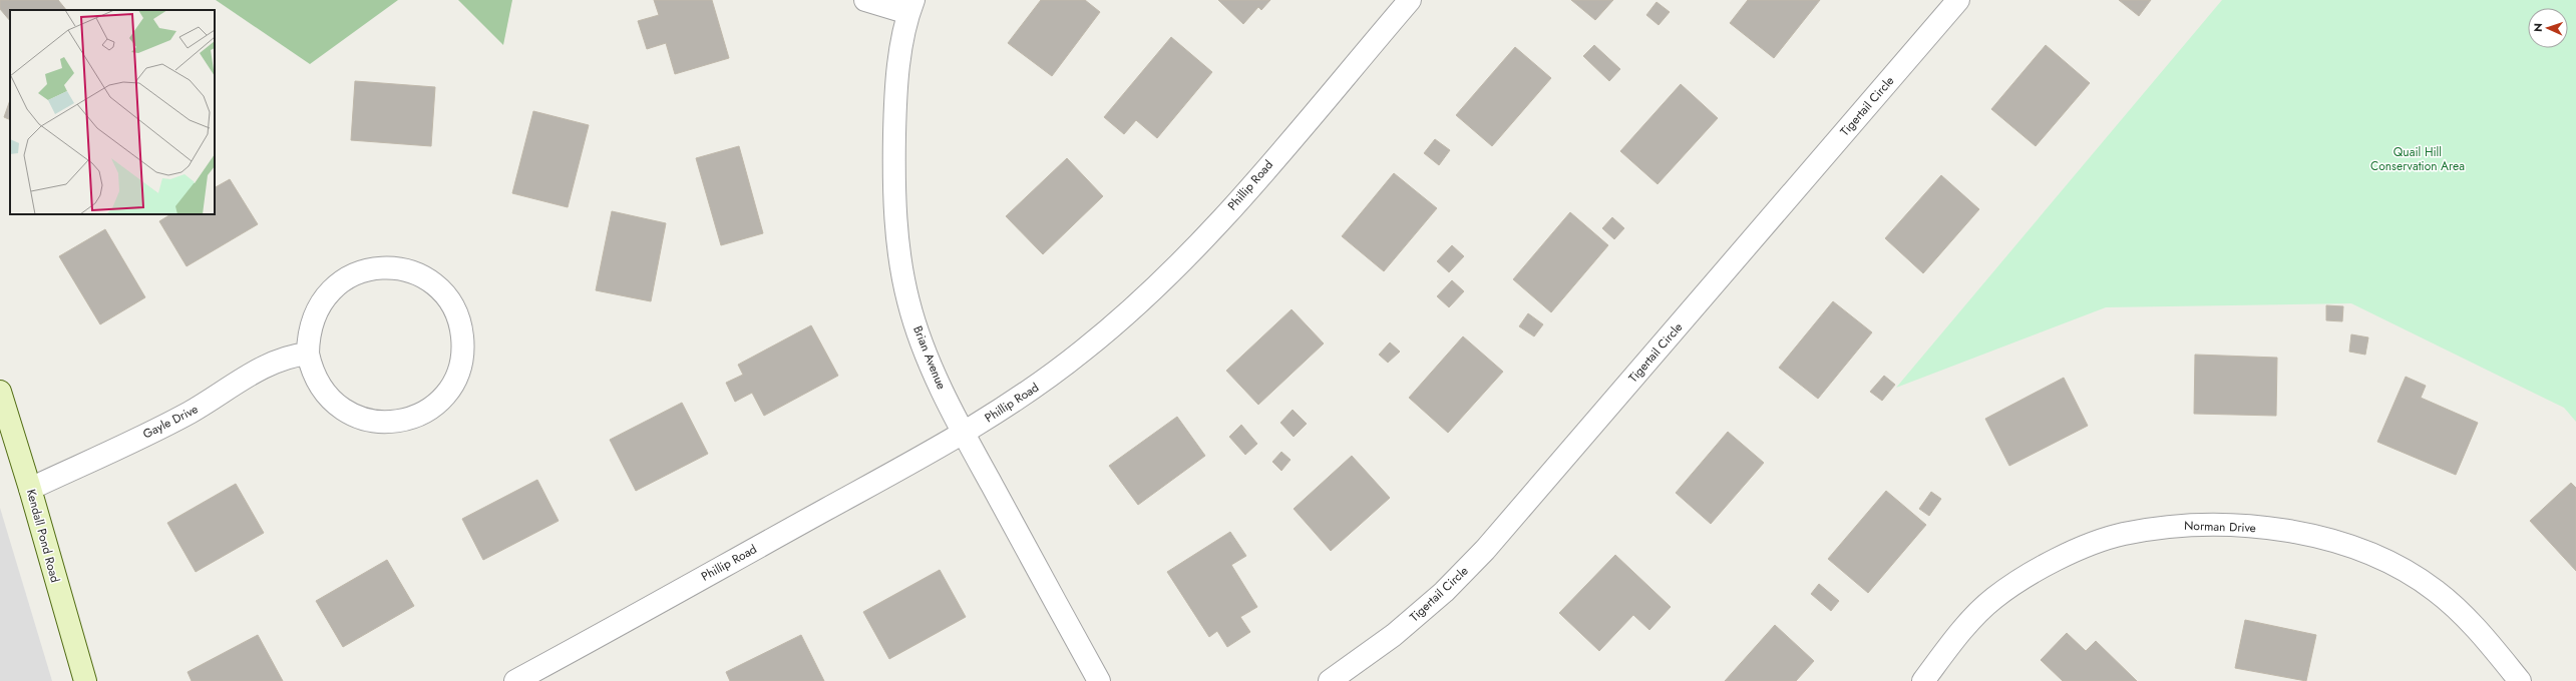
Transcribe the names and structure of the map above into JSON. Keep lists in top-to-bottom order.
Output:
{
  "streets": {
    "street": [
      "Tigertail Circle",
      "Phillip Road",
      "Brian Avenue",
      "Gayle Drive",
      "Norman Drive",
      "Kendall Pond Road"
    ]
  },
  "crossings": [
    ["Phillip Road", "Brian Avenue"],
    ["Gayle Drive", "Kendall Pond Road"]
  ],
  "parks": ["Quail Hill Conservation Area"],
  "north": "left"
}
